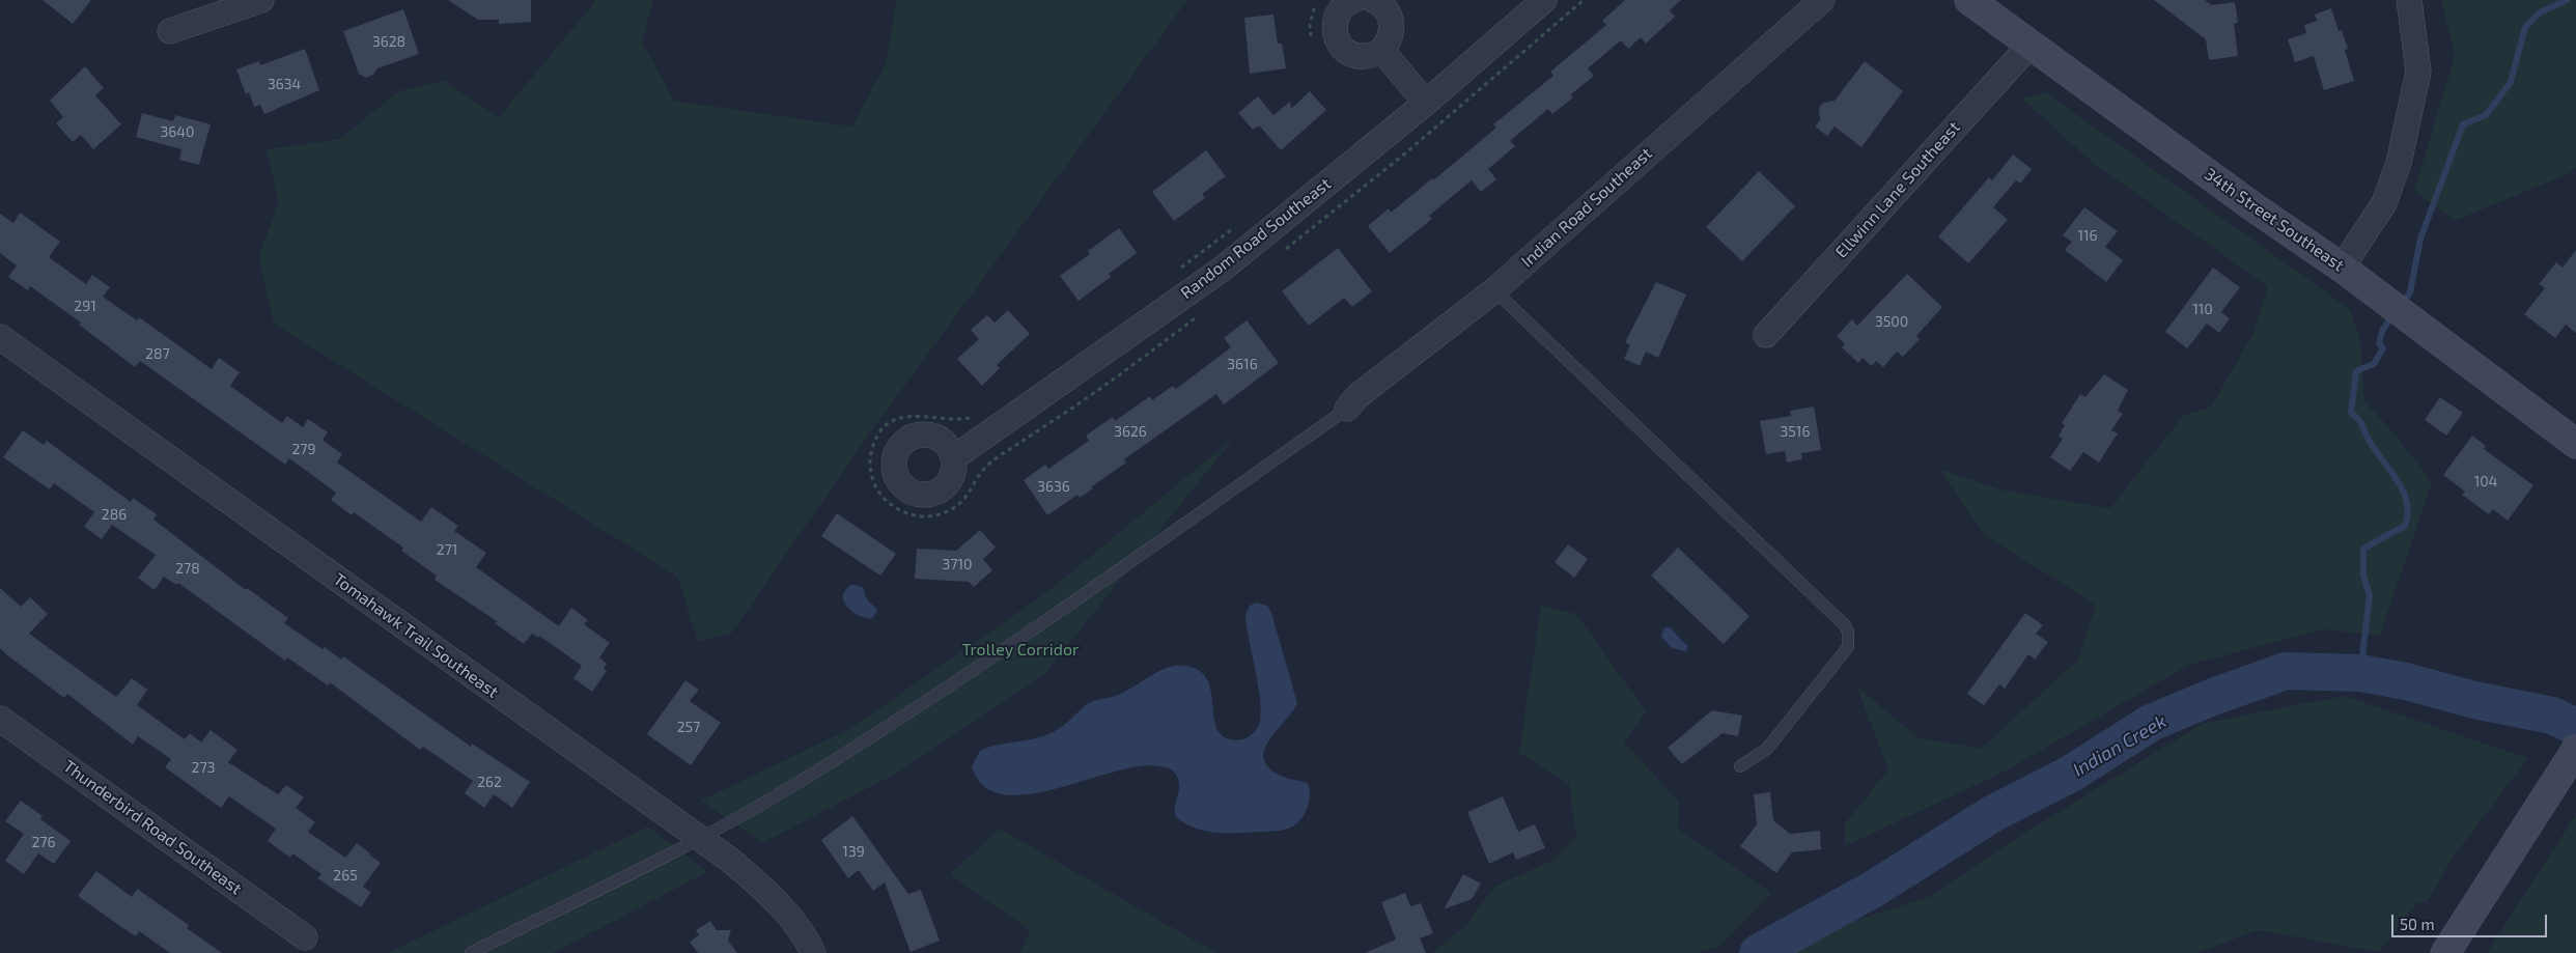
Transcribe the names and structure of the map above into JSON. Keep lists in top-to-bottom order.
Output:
{
  "streets": {
    "street": [
      "Ellwinn Lane Southeast",
      "Indian Road Southeast",
      "34th Street Southeast",
      "Random Road Southeast",
      "Tomahawk Trail Southeast",
      "Thunderbird Road Southeast"
    ]
  },
  "crossings": [
    ["Ellwinn Lane Southeast", "34th Street Southeast"]
  ],
  "water": ["Indian Creek"],
  "parks": ["Trolley Corridor"],
  "house_numbers": [
    "3628",
    "3634",
    "3640",
    "116",
    "291",
    "110",
    "3500",
    "287",
    "3616",
    "3626",
    "3516",
    "279",
    "104",
    "3636",
    "286",
    "271",
    "3710",
    "278",
    "257",
    "273",
    "262",
    "276",
    "139",
    "265"
  ],
  "scale_bar": "50 m"
}
